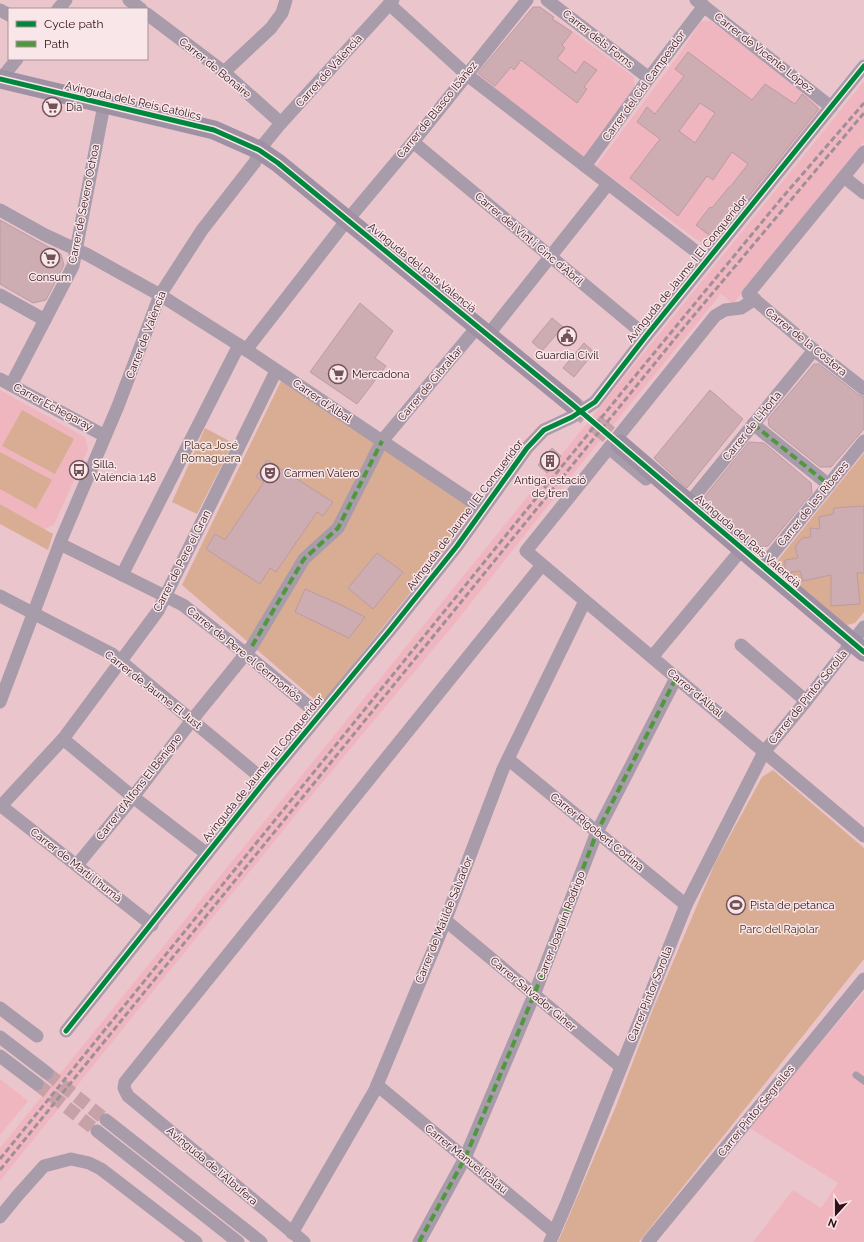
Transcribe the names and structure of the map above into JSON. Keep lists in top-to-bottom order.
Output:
{
  "streets": {
    "street": [
      "Carrer dels Forns",
      "Carrer de Vicente López",
      "Carrer de Bonaire",
      "Carrer de València",
      "Carrer del Cid Campeador",
      "Avinguda dels Reis Catòlics",
      "Carrer de Blasco Ibáñez",
      "Carrer de Severo Ochoa",
      "Carrer del Vint i Cinc d'Abril",
      "Avinguda del País Valencià",
      "Avinguda de Jaume I El Conqueridor",
      "Carrer de la Costera",
      "Carrer de Gibraltar",
      "Carrer d'Albal",
      "Carrer Echegaray",
      "Carrer de L'Horta",
      "Carrer de les Riberes",
      "Carrer de Pere el Gran",
      "Carrer de Pere el Cermoniós",
      "Carrer de Jaume El Just",
      "Carrer de Pintor Sorolla",
      "Carrer d'Alfons El Benigne",
      "Carrer Rigobert Cortina",
      "Carrer de Martí l'humà",
      "Carrer de Matilde Salvador",
      "Carrer Joaquín Rodrigo",
      "Carrer Salvador Giner",
      "Carrer Pintor Sorolla",
      "Carrer Pintor Segrelles",
      "Carrer Manuel Palau",
      "Avinguda de l'Albufera"
    ]
  },
  "crossings": [
    ["Carrer dels Forns", "Carrer del Cid Campeador"],
    ["Carrer de Vicente López", "Carrer del Cid Campeador"],
    ["Carrer de Vicente López", "Avinguda de Jaume I El Conqueridor"],
    ["Carrer de Bonaire", "Carrer de València"],
    ["Carrer de València", "Avinguda dels Reis Catòlics"],
    ["Carrer de València", "Avinguda del País Valencià"],
    ["Carrer de València", "Carrer d'Albal"],
    ["Carrer de València", "Carrer Echegaray"],
    ["Carrer de València", "Carrer de Pere el Cermoniós"],
    ["Carrer de València", "Carrer de Jaume El Just"],
    ["Avinguda dels Reis Catòlics", "Carrer de Severo Ochoa"],
    ["Avinguda dels Reis Catòlics", "Avinguda del País Valencià"],
    ["Carrer de Blasco Ibáñez", "Carrer del Vint i Cinc d'Abril"],
    ["Carrer de Blasco Ibáñez", "Avinguda del País Valencià"],
    ["Carrer de Blasco Ibáñez", "Carrer d'Albal"],
    ["Carrer de Blasco Ibáñez", "Carrer de Pere el Cermoniós"],
    ["Carrer de Severo Ochoa", "Carrer d'Albal"],
    ["Carrer de Severo Ochoa", "Carrer Echegaray"],
    ["Carrer del Vint i Cinc d'Abril", "Avinguda de Jaume I El Conqueridor"],
    ["Carrer del Vint i Cinc d'Abril", "Carrer de Gibraltar"],
    ["Avinguda del País Valencià", "Carrer de Gibraltar"],
    ["Avinguda del País Valencià", "Carrer d'Albal"],
    ["Avinguda del País Valencià", "Carrer de L'Horta"],
    ["Avinguda del País Valencià", "Carrer de les Riberes"],
    ["Avinguda del País Valencià", "Carrer de Pintor Sorolla"],
    ["Avinguda de Jaume I El Conqueridor", "Carrer d'Albal"],
    ["Avinguda de Jaume I El Conqueridor", "Carrer de Pere el Cermoniós"],
    ["Avinguda de Jaume I El Conqueridor", "Carrer de Jaume El Just"],
    ["Avinguda de Jaume I El Conqueridor", "Carrer de Martí l'humà"],
    ["Carrer de la Costera", "Carrer de L'Horta"],
    ["Carrer de Gibraltar", "Carrer d'Albal"],
    ["Carrer de Gibraltar", "Carrer de Pere el Cermoniós"],
    ["Carrer de Gibraltar", "Carrer d'Alfons El Benigne"],
    ["Carrer d'Albal", "Carrer de Pere el Gran"],
    ["Carrer d'Albal", "Carrer de Pintor Sorolla"],
    ["Carrer d'Albal", "Carrer de Matilde Salvador"],
    ["Carrer d'Albal", "Carrer Joaquín Rodrigo"],
    ["Carrer d'Albal", "Carrer Pintor Sorolla"],
    ["Carrer d'Albal", "Avinguda de l'Albufera"],
    ["Carrer de Pere el Gran", "Carrer de Pere el Cermoniós"],
    ["Carrer de Pere el Gran", "Carrer de Jaume El Just"],
    ["Carrer de Pere el Gran", "Carrer de Martí l'humà"],
    ["Carrer de Pere el Cermoniós", "Carrer d'Alfons El Benigne"],
    ["Carrer de Jaume El Just", "Carrer d'Alfons El Benigne"],
    ["Carrer de Pintor Sorolla", "Carrer Pintor Sorolla"],
    ["Carrer d'Alfons El Benigne", "Carrer de Martí l'humà"],
    ["Carrer Rigobert Cortina", "Carrer de Matilde Salvador"],
    ["Carrer Rigobert Cortina", "Carrer Joaquín Rodrigo"],
    ["Carrer Rigobert Cortina", "Carrer Pintor Sorolla"],
    ["Carrer de Matilde Salvador", "Carrer Salvador Giner"],
    ["Carrer de Matilde Salvador", "Carrer Manuel Palau"],
    ["Carrer de Matilde Salvador", "Avinguda de l'Albufera"],
    ["Carrer Joaquín Rodrigo", "Carrer Salvador Giner"],
    ["Carrer Joaquín Rodrigo", "Carrer Manuel Palau"],
    ["Carrer Salvador Giner", "Carrer Pintor Sorolla"],
    ["Carrer Pintor Sorolla", "Carrer Manuel Palau"]
  ],
  "parks": ["Plaça José Romaguera", "Parc del Rajolar"],
  "places": {
    "supermarket": ["Dia", "Consum", "Mercadona"],
    "public building": ["Guardia Civil"],
    "building": ["Antiga estació de tren"],
    "bus stop": ["Silla, València 148"],
    "theatre": ["Carmen Valero"],
    "sports": ["Pista de petanca"]
  },
  "legend": ["Cycle path", "Path"],
  "north": "bottom"
}
